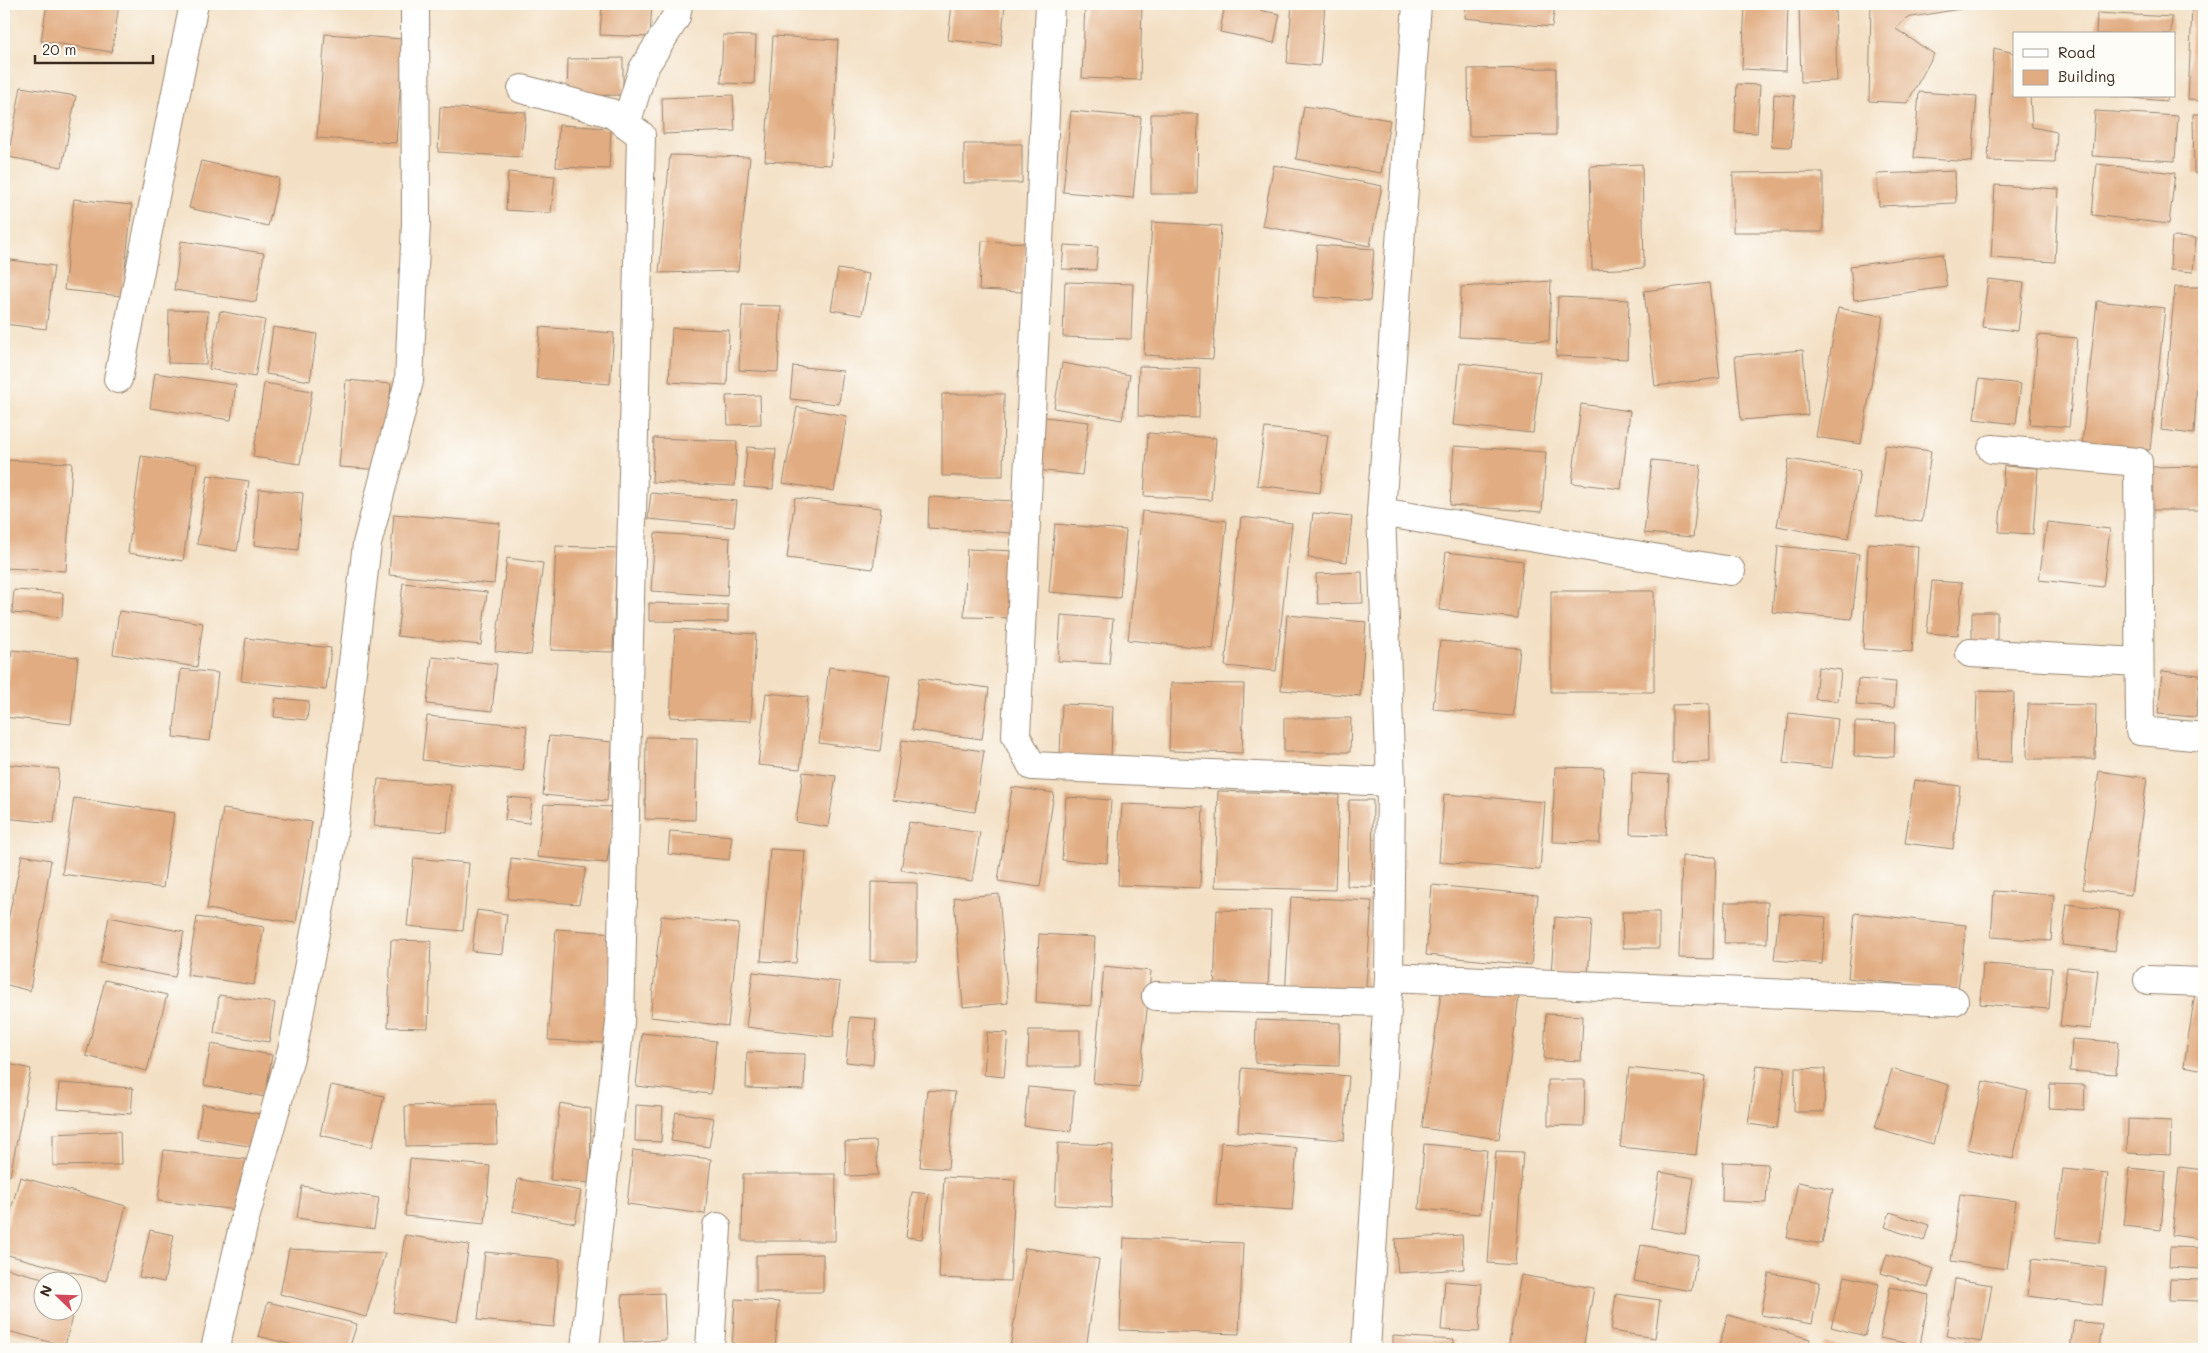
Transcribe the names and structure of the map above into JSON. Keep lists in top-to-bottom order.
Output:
{
  "legend": ["Road", "Building"],
  "scale_bar": "20 m",
  "north": "top left"
}
